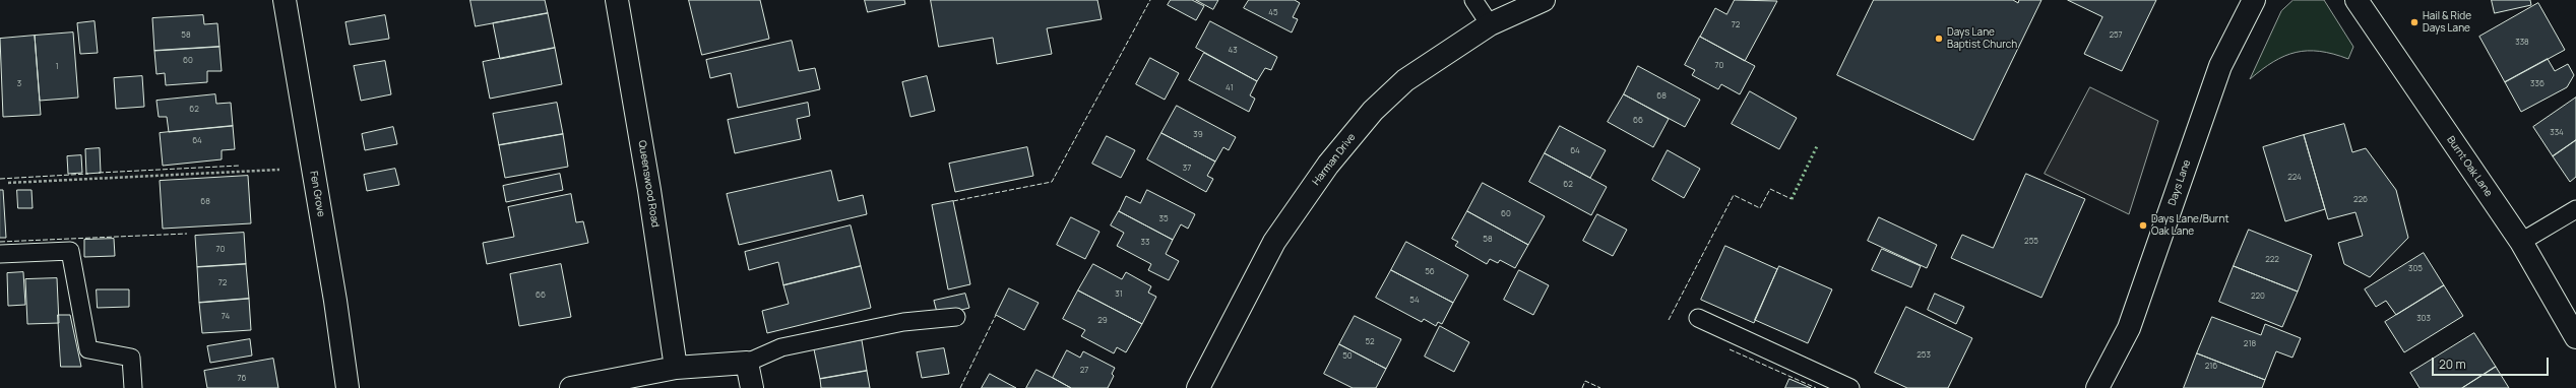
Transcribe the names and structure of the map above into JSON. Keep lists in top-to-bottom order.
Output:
{
  "streets": {
    "street": [
      "Harman Drive",
      "Burnt Oak Lane",
      "Days Lane",
      "Queenswood Road",
      "Fen Grove"
    ]
  },
  "places": ["Hail & Ride Days Lane", "Days Lane Baptist Church", "Days Lane/Burnt Oak Lane"],
  "house_numbers": [
    "45",
    "72",
    "58",
    "257",
    "338",
    "43",
    "60",
    "70",
    "1",
    "3",
    "336",
    "41",
    "68",
    "62",
    "66",
    "334",
    "39",
    "64",
    "64",
    "37",
    "224",
    "62",
    "226",
    "68",
    "60",
    "35",
    "58",
    "255",
    "33",
    "70",
    "222",
    "305",
    "56",
    "72",
    "31",
    "66",
    "220",
    "54",
    "74",
    "303",
    "29",
    "52",
    "218",
    "253",
    "50",
    "216",
    "27",
    "76"
  ],
  "scale_bar": "20 m"
}
